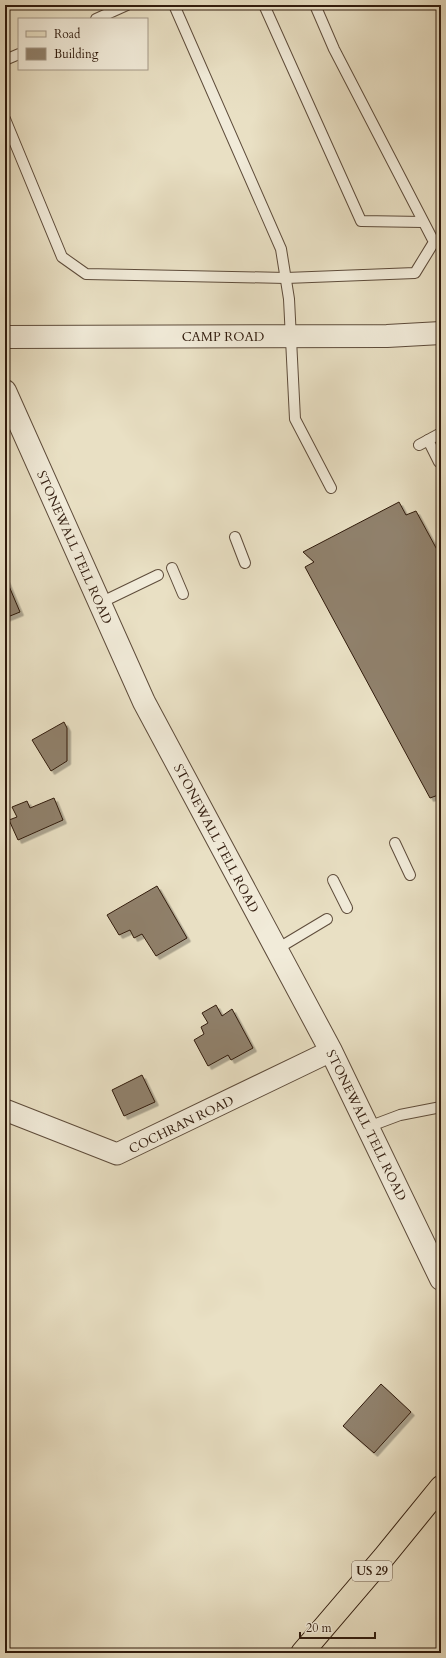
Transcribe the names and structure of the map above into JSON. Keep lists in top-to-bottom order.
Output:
{
  "streets": {
    "main road": ["US 29"],
    "street": ["CAMP ROAD", "STONEWALL TELL ROAD", "COCHRAN ROAD"]
  },
  "crossings": [
    ["STONEWALL TELL ROAD", "COCHRAN ROAD"]
  ],
  "legend": ["Road", "Building"],
  "scale_bar": "20 m"
}
